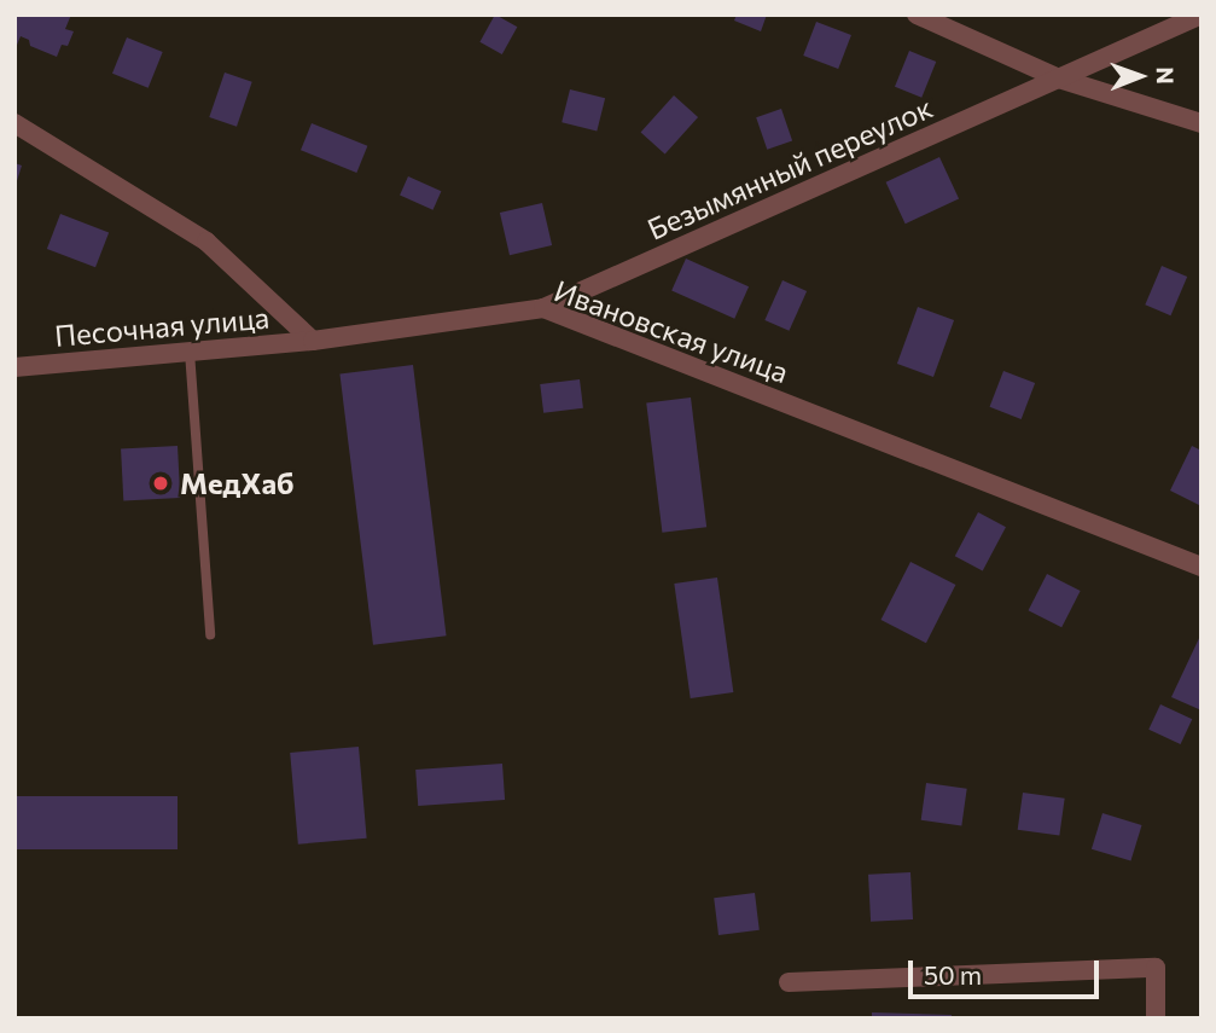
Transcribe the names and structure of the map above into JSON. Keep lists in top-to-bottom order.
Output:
{
  "streets": {
    "street": ["Безымянный переулок", "Песочная улица", "Ивановская улица"]
  },
  "crossings": [
    ["Безымянный переулок", "Ивановская улица"],
    ["Песочная улица", "Ивановская улица"]
  ],
  "places": ["МедХаб"],
  "scale_bar": "50 m",
  "north": "right"
}
